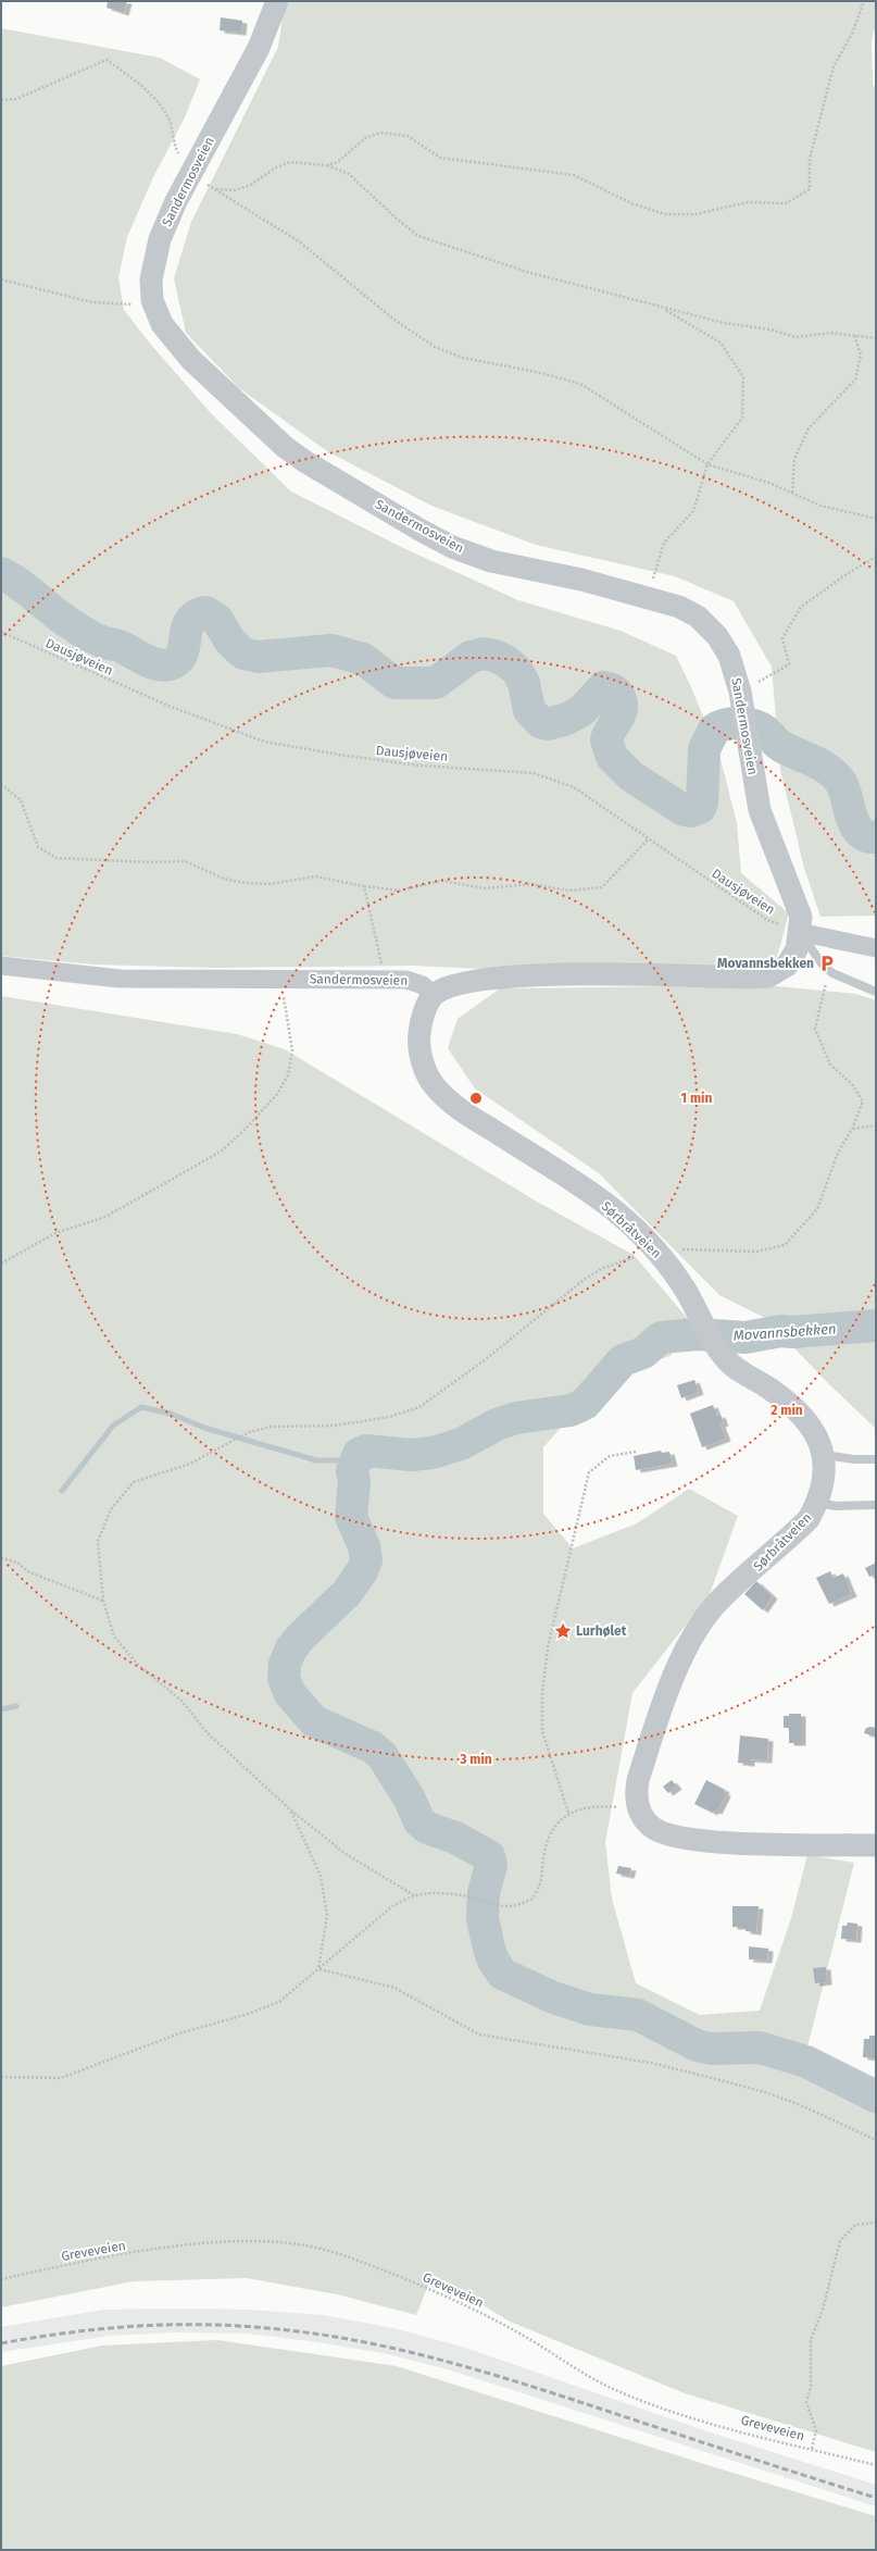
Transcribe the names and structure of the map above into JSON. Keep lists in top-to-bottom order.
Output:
{
  "streets": {
    "street": ["Sandermosveien", "Sørbråtveien"],
    "path": ["Dausjøveien", "Greveveien"]
  },
  "crossings": [
    ["Sandermosveien", "Dausjøveien"],
    ["Sandermosveien", "Sørbråtveien"]
  ],
  "water": ["Movannsbekken"],
  "places": {
    "parking": ["Movannsbekken"],
    "place": ["Lurhølet"]
  },
  "rings": ["1 min", "2 min", "3 min"]
}
